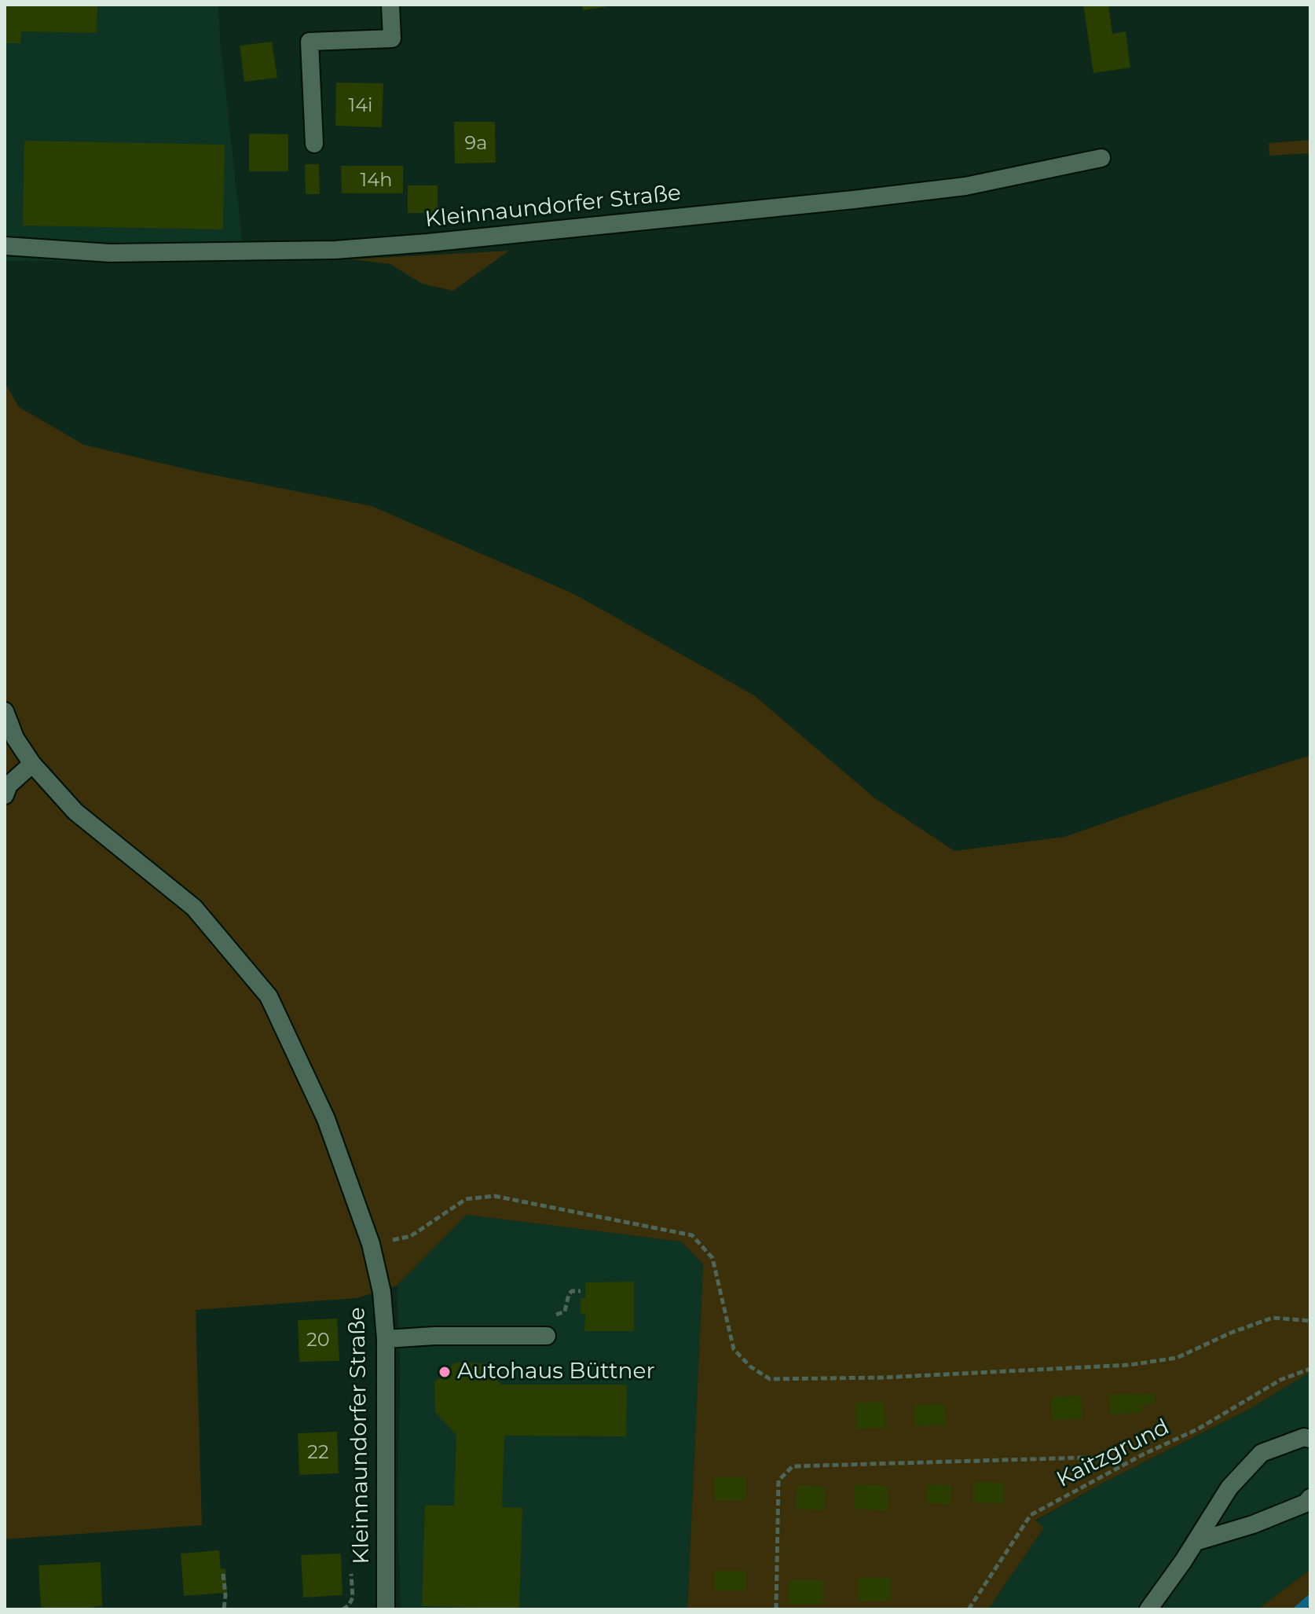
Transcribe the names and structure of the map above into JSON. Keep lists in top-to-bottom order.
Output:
{
  "streets": {
    "street": ["Kleinnaundorfer Straße"],
    "path": ["Kaitzgrund"]
  },
  "places": ["Autohaus Büttner"],
  "house_numbers": [
    "14i",
    "9a",
    "14h",
    "20",
    "22"
  ]
}
